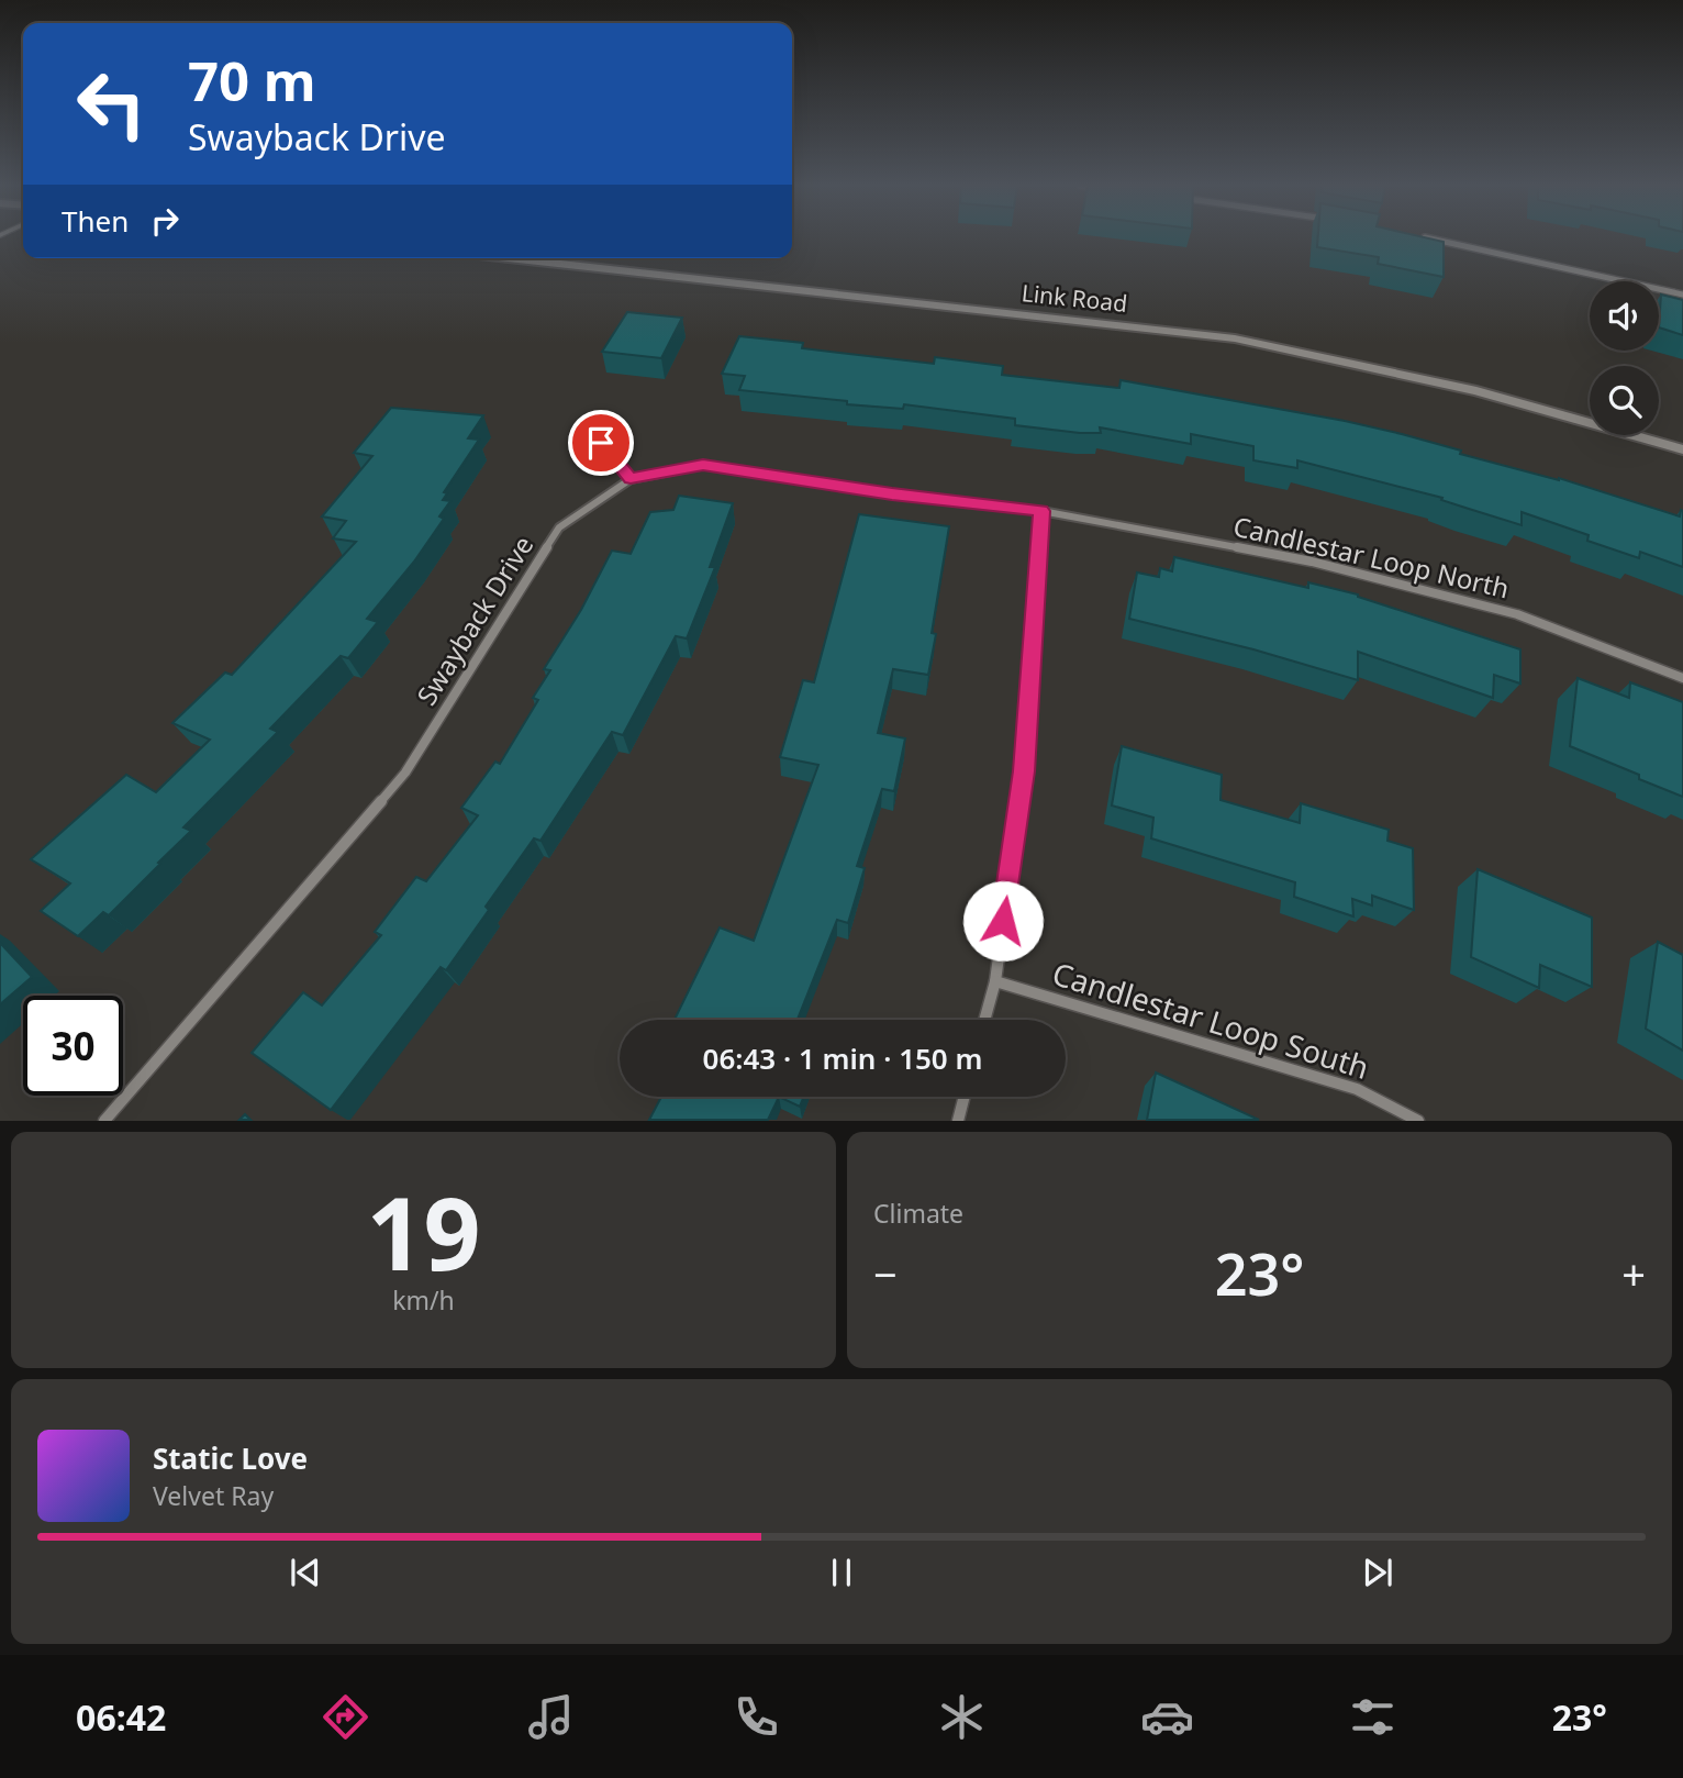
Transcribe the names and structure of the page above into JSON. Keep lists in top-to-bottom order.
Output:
{
  "streets": {
    "main road": ["Link Road"],
    "street": ["Candlestar Loop North", "Swayback Drive", "Candlestar Loop South"]
  },
  "crossings": [
    ["Candlestar Loop North", "Swayback Drive"]
  ],
  "page": {
    "turn": ["70 m", "Swayback Drive"],
    "then": "Then",
    "limit": "30",
    "trip": "06:43 · 1 min · 150 m",
    "tile": [
      ["19", "km/h"],
      "Climate"
    ],
    "heat": ["−", "23°", "+"],
    "song": ["Static Love", "Velvet Ray"],
    "tabs": ["06:42", "23°"]
  }
}
